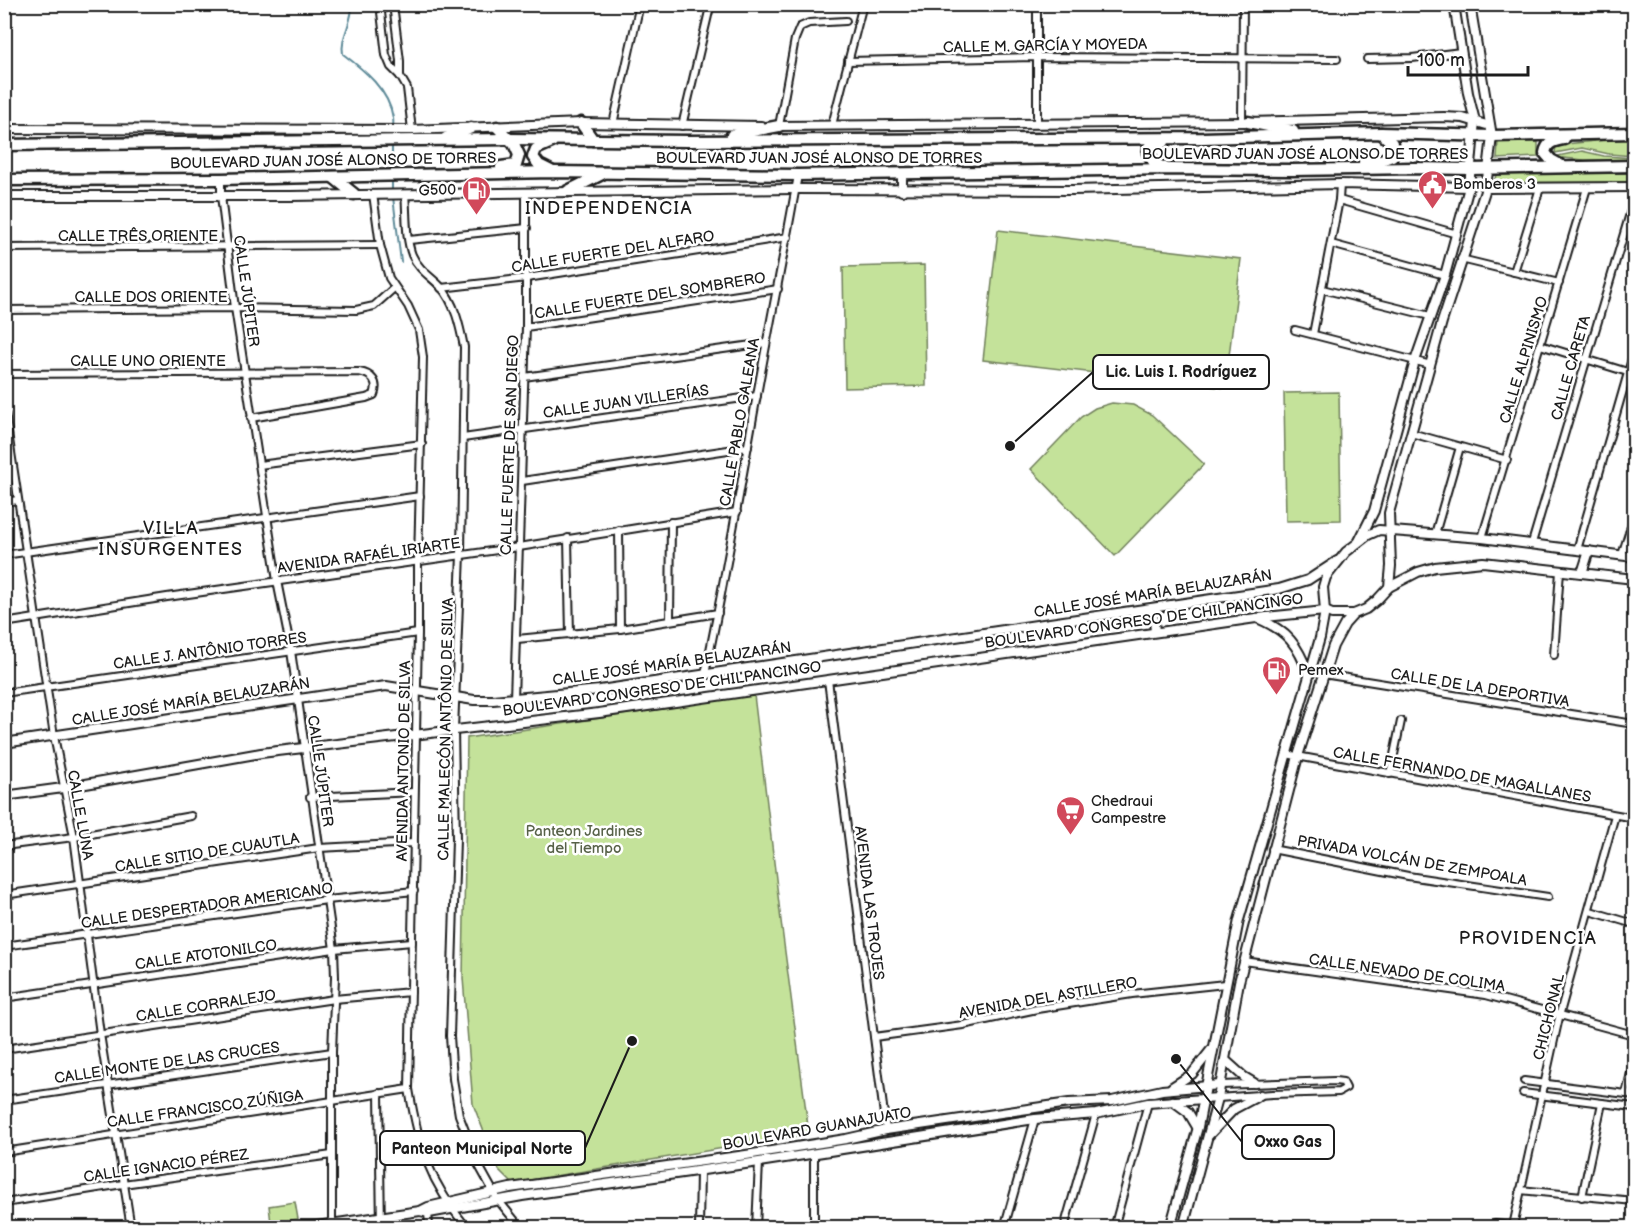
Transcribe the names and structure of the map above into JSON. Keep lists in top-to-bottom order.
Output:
{
  "streets": {
    "main road": ["BOULEVARD JUAN JOSÉ ALONSO DE TORRES"],
    "street": [
      "CALLE M. GARCÍA Y MOYEDA",
      "CALLE TRÊS ORIENTE",
      "CALLE FUERTE DEL ALFARO",
      "CALLE JÚPITER",
      "CALLE FUERTE DEL SOMBRERO",
      "CALLE DOS ORIENTE",
      "CALLE ALPINISMO",
      "CALLE UNO ORIENTE",
      "CALLE CARETA",
      "CALLE JUAN VILLERÍAS",
      "CALLE PABLO GALEANA",
      "CALLE FUERTE DE SAN DIEGO",
      "AVENIDA RAFAÉL IRIARTE",
      "CALLE JOSÉ MARÍA BELAUZARÁN",
      "BOULEVARD CONGRESO DE CHILPANCINGO",
      "CALLE J. ANTÔNIO TORRES",
      "CALLE DE LA DEPORTIVA",
      "CALLE MALECÓN ANTÔNIO DE SILVA",
      "AVENIDA ANTONIO DE SILVA",
      "CALLE FERNANDO DE MAGALLANES",
      "CALLE LUNA",
      "CALLE SITIO DE CUAUTLA",
      "PRIVADA VOLCÁN DE ZEMPOALA",
      "AVENIDA LAS TROJES",
      "CALLE DESPERTADOR AMERICANO",
      "CALLE ATOTONILCO",
      "CALLE NEVADO DE COLIMA",
      "AVENIDA DEL ASTILLERO",
      "CALLE CORRALEJO",
      "CHICHONAL",
      "CALLE MONTE DE LAS CRUCES",
      "CALLE FRANCISCO ZÚÑIGA",
      "BOULEVARD GUANAJUATO",
      "CALLE IGNACIO PÉREZ"
    ]
  },
  "crossings": [
    ["BOULEVARD JUAN JOSÉ ALONSO DE TORRES", "CALLE JÚPITER"],
    ["BOULEVARD JUAN JOSÉ ALONSO DE TORRES", "CALLE PABLO GALEANA"],
    ["BOULEVARD JUAN JOSÉ ALONSO DE TORRES", "CALLE FUERTE DE SAN DIEGO"],
    ["BOULEVARD JUAN JOSÉ ALONSO DE TORRES", "CALLE MALECÓN ANTÔNIO DE SILVA"],
    ["BOULEVARD JUAN JOSÉ ALONSO DE TORRES", "AVENIDA ANTONIO DE SILVA"],
    ["CALLE TRÊS ORIENTE", "CALLE JÚPITER"],
    ["CALLE TRÊS ORIENTE", "AVENIDA ANTONIO DE SILVA"],
    ["CALLE FUERTE DEL ALFARO", "CALLE PABLO GALEANA"],
    ["CALLE FUERTE DEL ALFARO", "CALLE FUERTE DE SAN DIEGO"],
    ["CALLE FUERTE DEL ALFARO", "CALLE MALECÓN ANTÔNIO DE SILVA"],
    ["CALLE JÚPITER", "CALLE DOS ORIENTE"],
    ["CALLE JÚPITER", "CALLE UNO ORIENTE"],
    ["CALLE JÚPITER", "AVENIDA RAFAÉL IRIARTE"],
    ["CALLE JÚPITER", "CALLE JOSÉ MARÍA BELAUZARÁN"],
    ["CALLE JÚPITER", "BOULEVARD CONGRESO DE CHILPANCINGO"],
    ["CALLE JÚPITER", "CALLE J. ANTÔNIO TORRES"],
    ["CALLE JÚPITER", "CALLE SITIO DE CUAUTLA"],
    ["CALLE JÚPITER", "CALLE DESPERTADOR AMERICANO"],
    ["CALLE JÚPITER", "CALLE ATOTONILCO"],
    ["CALLE JÚPITER", "CALLE CORRALEJO"],
    ["CALLE JÚPITER", "CALLE MONTE DE LAS CRUCES"],
    ["CALLE JÚPITER", "CALLE FRANCISCO ZÚÑIGA"],
    ["CALLE JÚPITER", "BOULEVARD GUANAJUATO"],
    ["CALLE JÚPITER", "CALLE IGNACIO PÉREZ"],
    ["CALLE FUERTE DEL SOMBRERO", "CALLE PABLO GALEANA"],
    ["CALLE FUERTE DEL SOMBRERO", "CALLE FUERTE DE SAN DIEGO"],
    ["CALLE DOS ORIENTE", "AVENIDA ANTONIO DE SILVA"],
    ["CALLE JUAN VILLERÍAS", "CALLE PABLO GALEANA"],
    ["CALLE JUAN VILLERÍAS", "CALLE FUERTE DE SAN DIEGO"],
    ["CALLE JUAN VILLERÍAS", "CALLE MALECÓN ANTÔNIO DE SILVA"],
    ["CALLE PABLO GALEANA", "AVENIDA RAFAÉL IRIARTE"],
    ["CALLE PABLO GALEANA", "CALLE JOSÉ MARÍA BELAUZARÁN"],
    ["CALLE FUERTE DE SAN DIEGO", "AVENIDA RAFAÉL IRIARTE"],
    ["CALLE FUERTE DE SAN DIEGO", "CALLE JOSÉ MARÍA BELAUZARÁN"],
    ["AVENIDA RAFAÉL IRIARTE", "CALLE MALECÓN ANTÔNIO DE SILVA"],
    ["AVENIDA RAFAÉL IRIARTE", "AVENIDA ANTONIO DE SILVA"],
    ["AVENIDA RAFAÉL IRIARTE", "CALLE LUNA"],
    ["CALLE JOSÉ MARÍA BELAUZARÁN", "CALLE MALECÓN ANTÔNIO DE SILVA"],
    ["CALLE JOSÉ MARÍA BELAUZARÁN", "AVENIDA ANTONIO DE SILVA"],
    ["CALLE JOSÉ MARÍA BELAUZARÁN", "CALLE LUNA"],
    ["BOULEVARD CONGRESO DE CHILPANCINGO", "CALLE MALECÓN ANTÔNIO DE SILVA"],
    ["BOULEVARD CONGRESO DE CHILPANCINGO", "AVENIDA ANTONIO DE SILVA"],
    ["BOULEVARD CONGRESO DE CHILPANCINGO", "CALLE LUNA"],
    ["BOULEVARD CONGRESO DE CHILPANCINGO", "AVENIDA LAS TROJES"],
    ["CALLE J. ANTÔNIO TORRES", "AVENIDA ANTONIO DE SILVA"],
    ["CALLE J. ANTÔNIO TORRES", "CALLE LUNA"],
    ["CALLE MALECÓN ANTÔNIO DE SILVA", "BOULEVARD GUANAJUATO"],
    ["AVENIDA ANTONIO DE SILVA", "CALLE SITIO DE CUAUTLA"],
    ["AVENIDA ANTONIO DE SILVA", "CALLE DESPERTADOR AMERICANO"],
    ["AVENIDA ANTONIO DE SILVA", "CALLE ATOTONILCO"],
    ["AVENIDA ANTONIO DE SILVA", "CALLE CORRALEJO"],
    ["AVENIDA ANTONIO DE SILVA", "CALLE FRANCISCO ZÚÑIGA"],
    ["AVENIDA ANTONIO DE SILVA", "BOULEVARD GUANAJUATO"],
    ["CALLE FERNANDO DE MAGALLANES", "CHICHONAL"],
    ["CALLE LUNA", "CALLE SITIO DE CUAUTLA"],
    ["CALLE LUNA", "CALLE DESPERTADOR AMERICANO"],
    ["CALLE LUNA", "CALLE ATOTONILCO"],
    ["CALLE LUNA", "CALLE CORRALEJO"],
    ["CALLE LUNA", "CALLE MONTE DE LAS CRUCES"],
    ["CALLE LUNA", "CALLE FRANCISCO ZÚÑIGA"],
    ["CALLE LUNA", "CALLE IGNACIO PÉREZ"],
    ["AVENIDA LAS TROJES", "AVENIDA DEL ASTILLERO"],
    ["AVENIDA LAS TROJES", "BOULEVARD GUANAJUATO"],
    ["CALLE NEVADO DE COLIMA", "CHICHONAL"]
  ],
  "districts": ["INDEPENDENCIA", "VILLA INSURGENTES", "PROVIDENCIA"],
  "parks": ["Panteon Jardines del Tiempo"],
  "places": {
    "public building": ["Bomberos 3"],
    "fuel station": ["G500", "Pemex"],
    "other": ["Lic. Luis I. Rodríguez", "Panteon Municipal Norte", "Oxxo Gas"],
    "supermarket": ["Chedraui Campestre"]
  },
  "scale_bar": "100 m"
}
